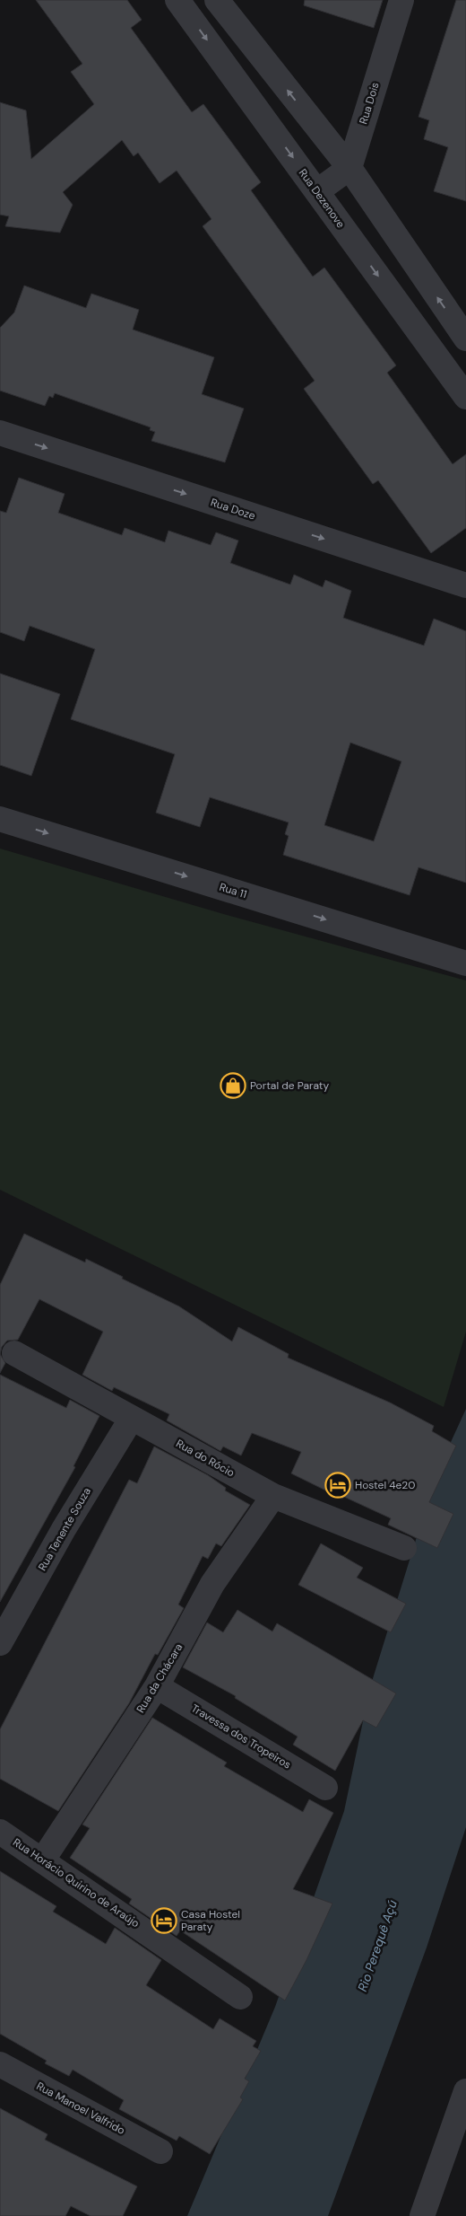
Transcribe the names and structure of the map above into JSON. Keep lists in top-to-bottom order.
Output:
{
  "streets": {
    "street": [
      "Rua Dois",
      "Rua Dezenove",
      "Rua Doze",
      "Rua 11",
      "Rua do Rócio",
      "Rua Tenente Souza",
      "Rua da Chácara",
      "Travessa dos Tropeiros",
      "Rua Horácio Quirino de Araújo",
      "Rua Manoel Valfrido"
    ]
  },
  "crossings": [
    ["Rua do Rócio", "Rua Tenente Souza"],
    ["Rua do Rócio", "Rua da Chácara"],
    ["Rua da Chácara", "Travessa dos Tropeiros"],
    ["Rua da Chácara", "Rua Horácio Quirino de Araújo"]
  ],
  "one_way": ["Rua Doze", "Rua 11"],
  "water": ["Rio Perequê Açú"],
  "places": {
    "shop": ["Portal de Paraty"],
    "hotel": ["Hostel 4e20", "Casa Hostel Paraty"]
  }
}
